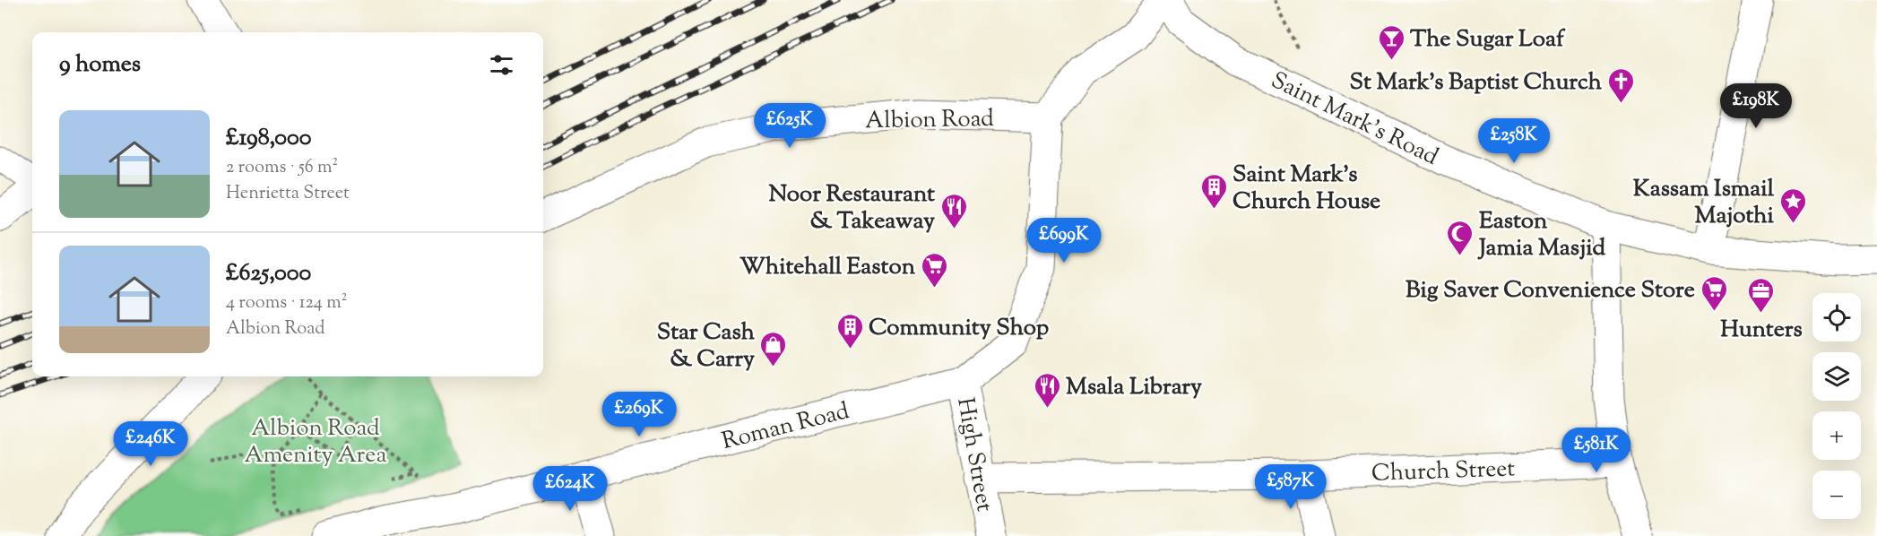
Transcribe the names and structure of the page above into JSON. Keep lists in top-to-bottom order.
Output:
{
  "streets": {
    "street": [
      "Saint Mark's Road",
      "Albion Road",
      "Roman Road",
      "High Street",
      "Church Street"
    ]
  },
  "crossings": [
    ["Albion Road", "High Street"],
    ["Roman Road", "High Street"],
    ["High Street", "Church Street"]
  ],
  "parks": ["Albion Road Amenity Area"],
  "places": {
    "bar": ["The Sugar Loaf"],
    "church": ["St Mark's Baptist Church"],
    "building": ["Saint Mark's Church House", "Community Shop"],
    "place": ["Kassam Ismail Majothi"],
    "restaurant": ["Noor Restaurant & Takeaway", "Msala Library"],
    "mosque": ["Easton Jamia Masjid"],
    "supermarket": ["Whitehall Easton", "Big Saver Convenience Store"],
    "office": ["Hunters"],
    "shop": ["Star Cash & Carry"]
  },
  "page": {
    "heading": "9 homes",
    "price": [
      "£198K",
      "£625K",
      "£258K",
      "£699K",
      "£269K",
      "£246K",
      "£581K",
      "£587K",
      "£624K"
    ],
    "list": [
      {
        "name": "£198,000",
        "note": "2 rooms · 56 m² · Henrietta Street"
      },
      {
        "name": "£625,000",
        "note": "4 rooms · 124 m² · Albion Road"
      }
    ],
    "map_buttons": ["+", "−"]
  }
}
